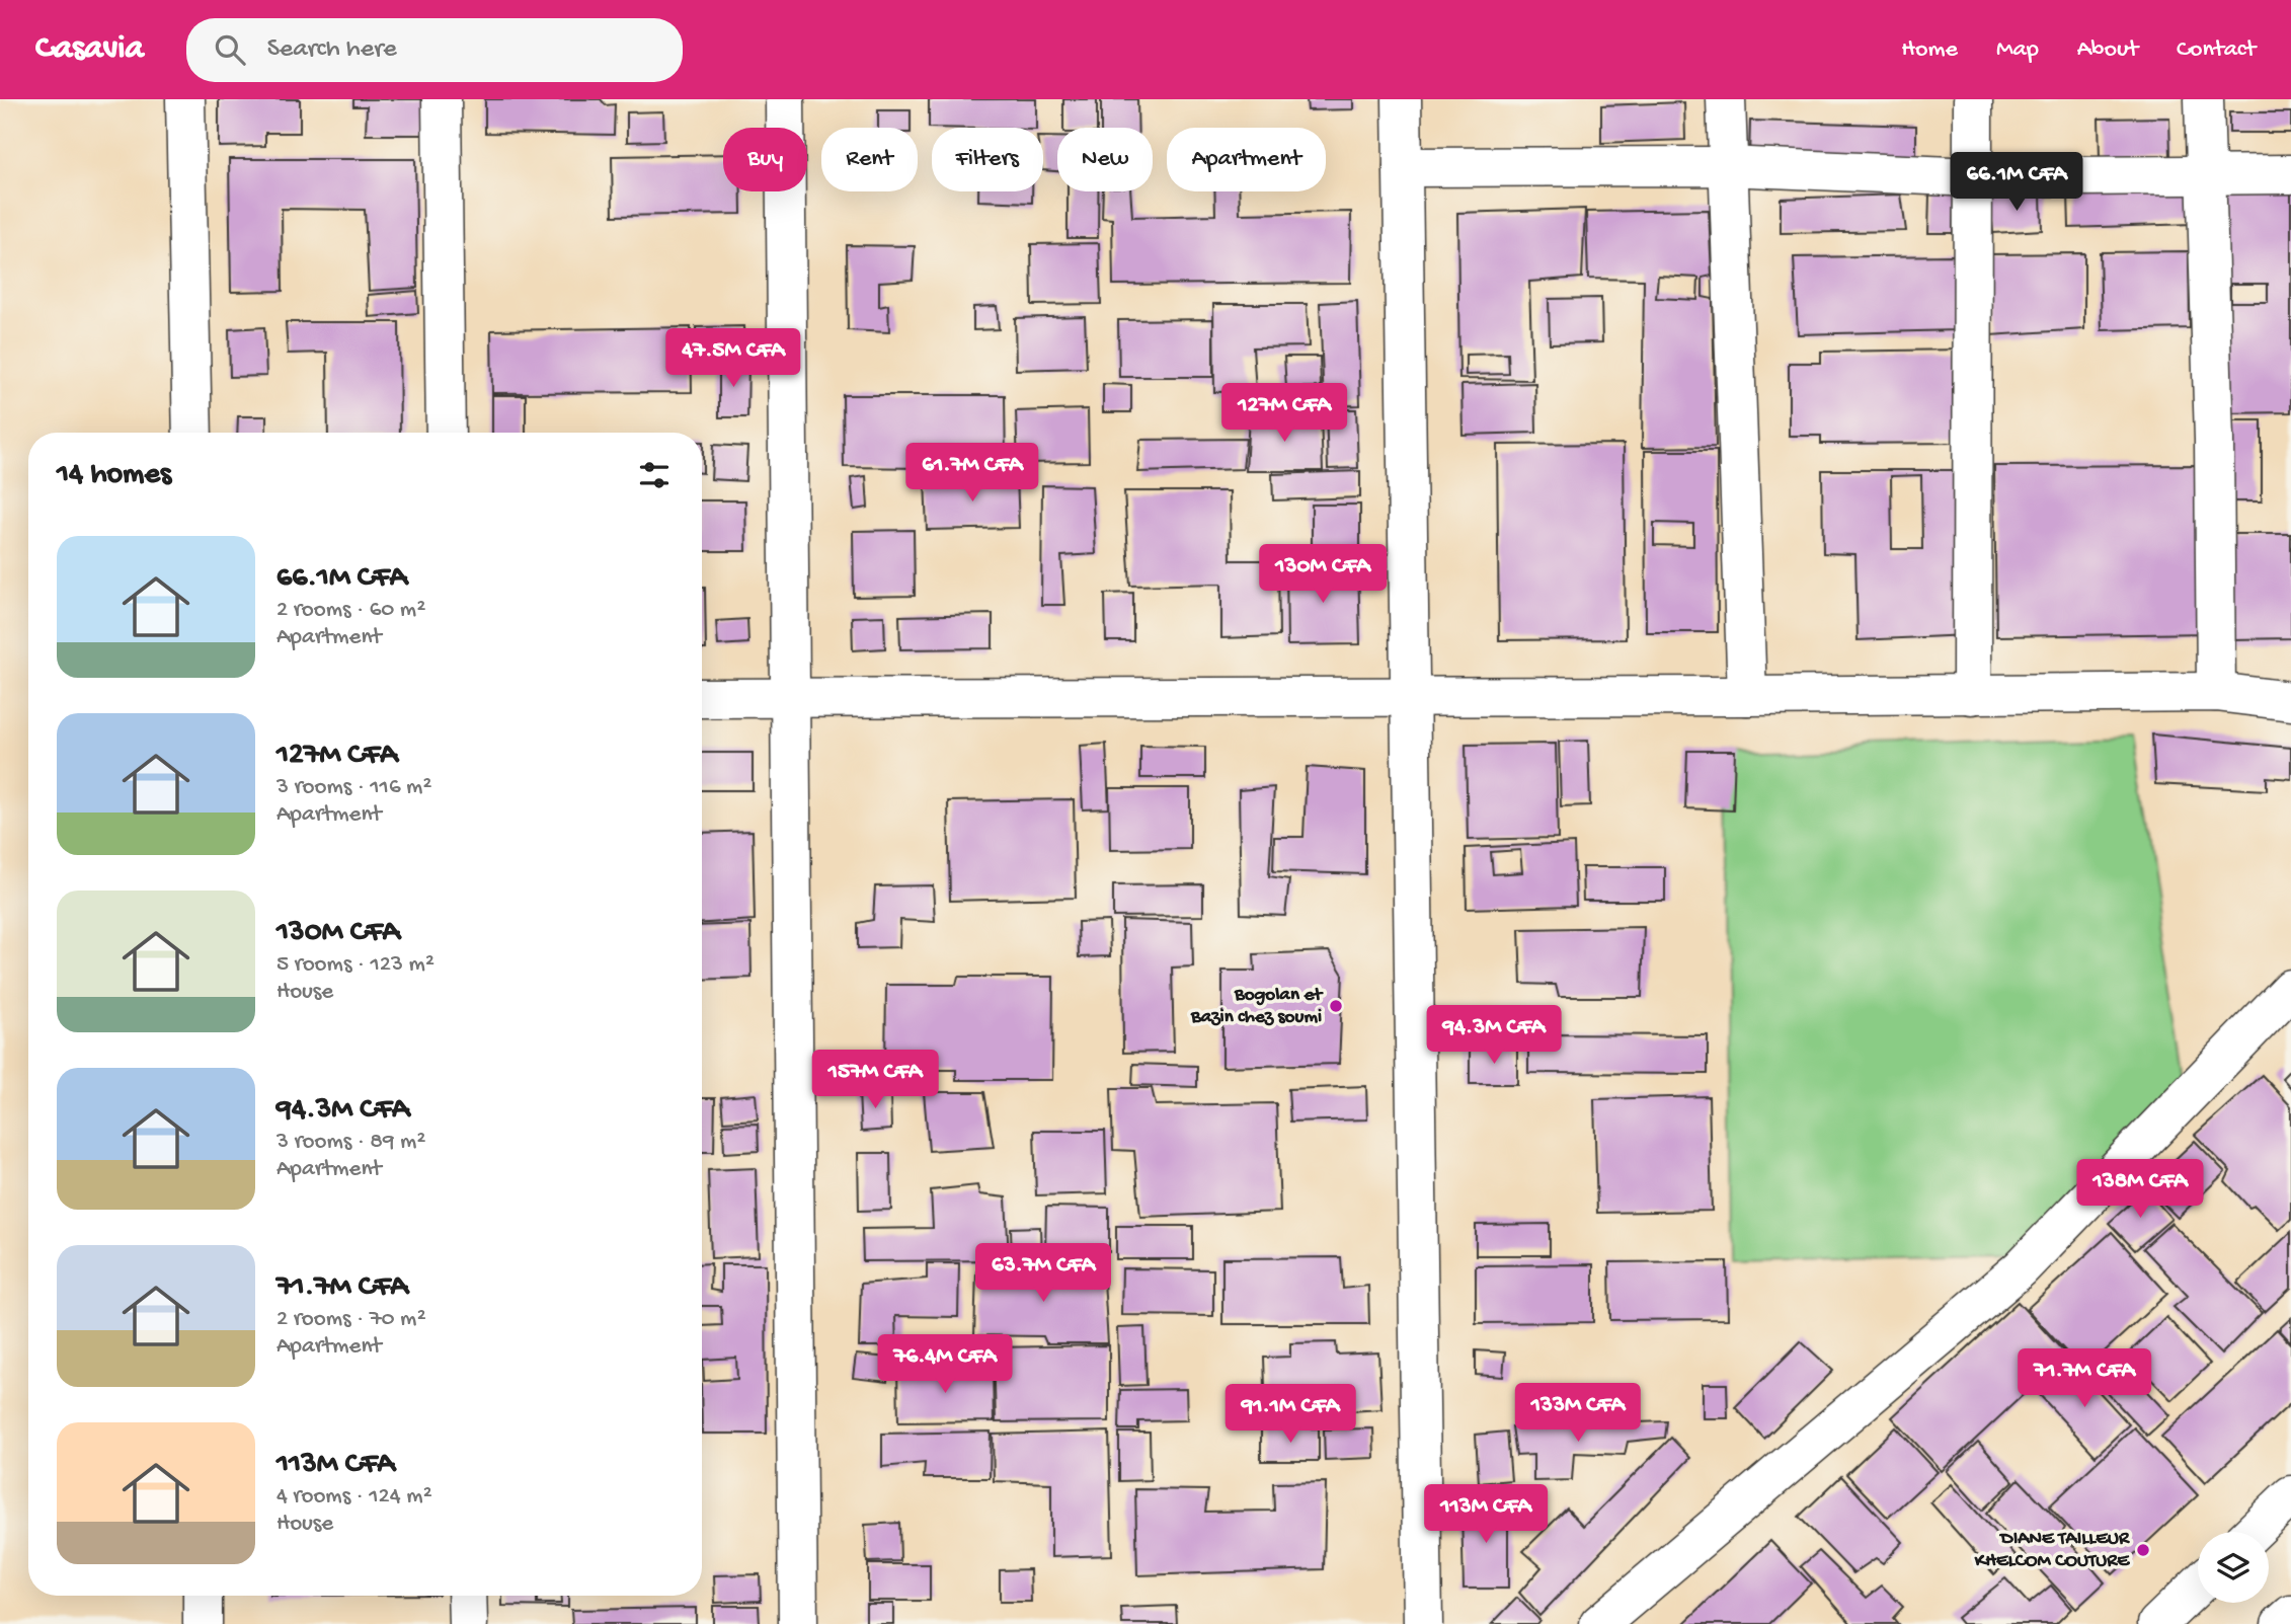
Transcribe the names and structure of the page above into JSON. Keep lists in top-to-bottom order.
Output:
{
  "places": ["Bogolan et Bazin chez soumi", "DIANE TAILLEUR KHELCOM COUTURE"],
  "page": {
    "header": "Casavia",
    "search": "Search here",
    "nav": [
      "Home",
      "Map",
      "About",
      "Contact"
    ],
    "chip": [
      "Buy",
      "Rent",
      "Filters",
      "New",
      "Apartment"
    ],
    "price": [
      "66.1M CFA",
      "47.5M CFA",
      "127M CFA",
      "61.7M CFA",
      "130M CFA",
      "94.3M CFA",
      "157M CFA",
      "138M CFA",
      "63.7M CFA",
      "76.4M CFA",
      "71.7M CFA",
      "133M CFA",
      "91.1M CFA",
      "113M CFA"
    ],
    "heading": "14 homes",
    "list": [
      {
        "name": "66.1M CFA",
        "note": "2 rooms · 60 m² · Apartment"
      },
      {
        "name": "127M CFA",
        "note": "3 rooms · 116 m² · Apartment"
      },
      {
        "name": "130M CFA",
        "note": "5 rooms · 123 m² · House"
      },
      {
        "name": "94.3M CFA",
        "note": "3 rooms · 89 m² · Apartment"
      },
      {
        "name": "71.7M CFA",
        "note": "2 rooms · 70 m² · Apartment"
      },
      {
        "name": "113M CFA",
        "note": "4 rooms · 124 m² · House"
      }
    ]
  }
}
